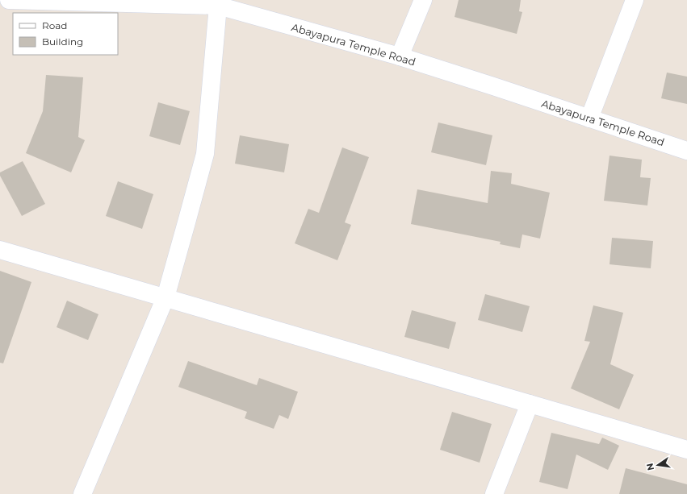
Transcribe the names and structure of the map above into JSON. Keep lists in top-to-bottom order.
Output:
{
  "streets": {
    "street": ["Abayapura Temple Road"]
  },
  "legend": ["Road", "Building"],
  "north": "left"
}
